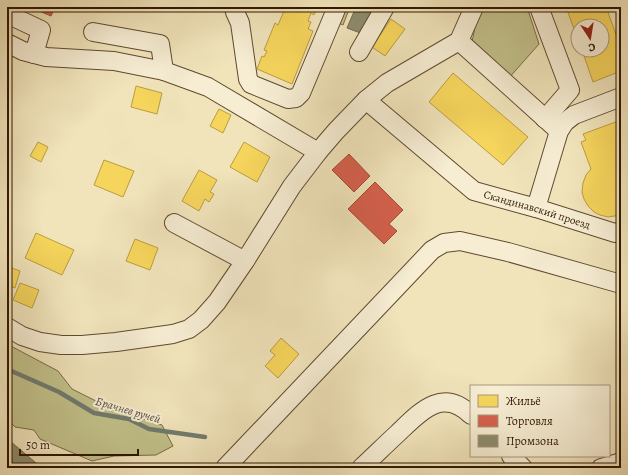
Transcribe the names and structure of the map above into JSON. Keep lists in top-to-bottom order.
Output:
{
  "streets": {
    "street": ["Скандинавский проезд"]
  },
  "water": ["Брачнев ручей"],
  "legend": ["Жильё", "Торговля", "Промзона"],
  "scale_bar": "50 m",
  "north": "bottom"
}
